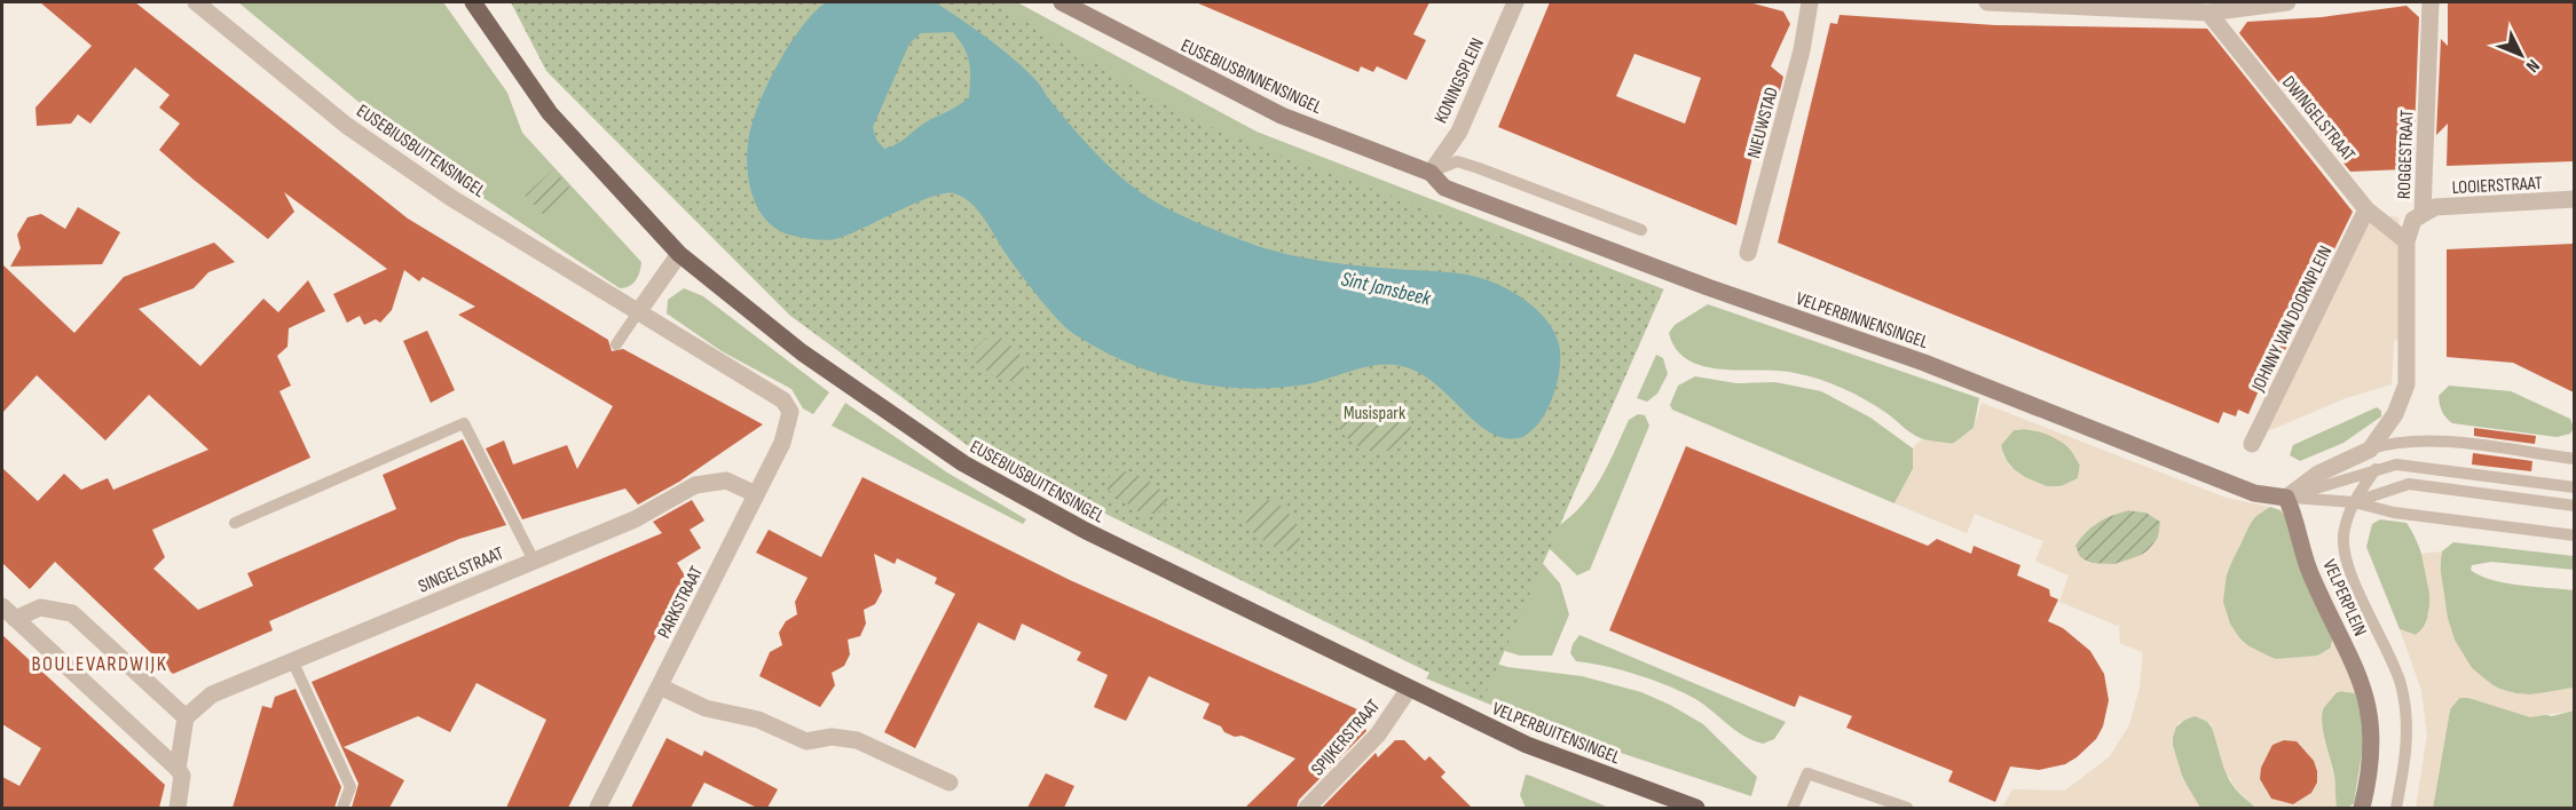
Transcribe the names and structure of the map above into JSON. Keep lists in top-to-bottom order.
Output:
{
  "streets": {
    "main road": ["EUSEBIUSBUITENSINGEL", "VELPERBUITENSINGEL"],
    "street": [
      "EUSEBIUSBINNENSINGEL",
      "KONINGSPLEIN",
      "DWINGELSTRAAT",
      "NIEUWSTAD",
      "ROGGESTRAAT",
      "LOOIERSTRAAT",
      "JOHNNY VAN DOORNPLEIN",
      "VELPERBINNENSINGEL",
      "SINGELSTRAAT",
      "VELPERPLEIN",
      "PARKSTRAAT",
      "SPIJKERSTRAAT"
    ]
  },
  "crossings": [
    ["EUSEBIUSBINNENSINGEL", "KONINGSPLEIN"],
    ["EUSEBIUSBINNENSINGEL", "VELPERBINNENSINGEL"],
    ["KONINGSPLEIN", "VELPERBINNENSINGEL"],
    ["DWINGELSTRAAT", "ROGGESTRAAT"],
    ["DWINGELSTRAAT", "JOHNNY VAN DOORNPLEIN"],
    ["EUSEBIUSBUITENSINGEL", "PARKSTRAAT"],
    ["EUSEBIUSBUITENSINGEL", "VELPERBUITENSINGEL"],
    ["EUSEBIUSBUITENSINGEL", "SPIJKERSTRAAT"],
    ["ROGGESTRAAT", "LOOIERSTRAAT"],
    ["VELPERBINNENSINGEL", "VELPERPLEIN"],
    ["SINGELSTRAAT", "PARKSTRAAT"],
    ["VELPERBUITENSINGEL", "SPIJKERSTRAAT"]
  ],
  "districts": ["BOULEVARDWIJK"],
  "water": ["Sint Jansbeek"],
  "parks": ["Musispark"],
  "north": "bottom right"
}
